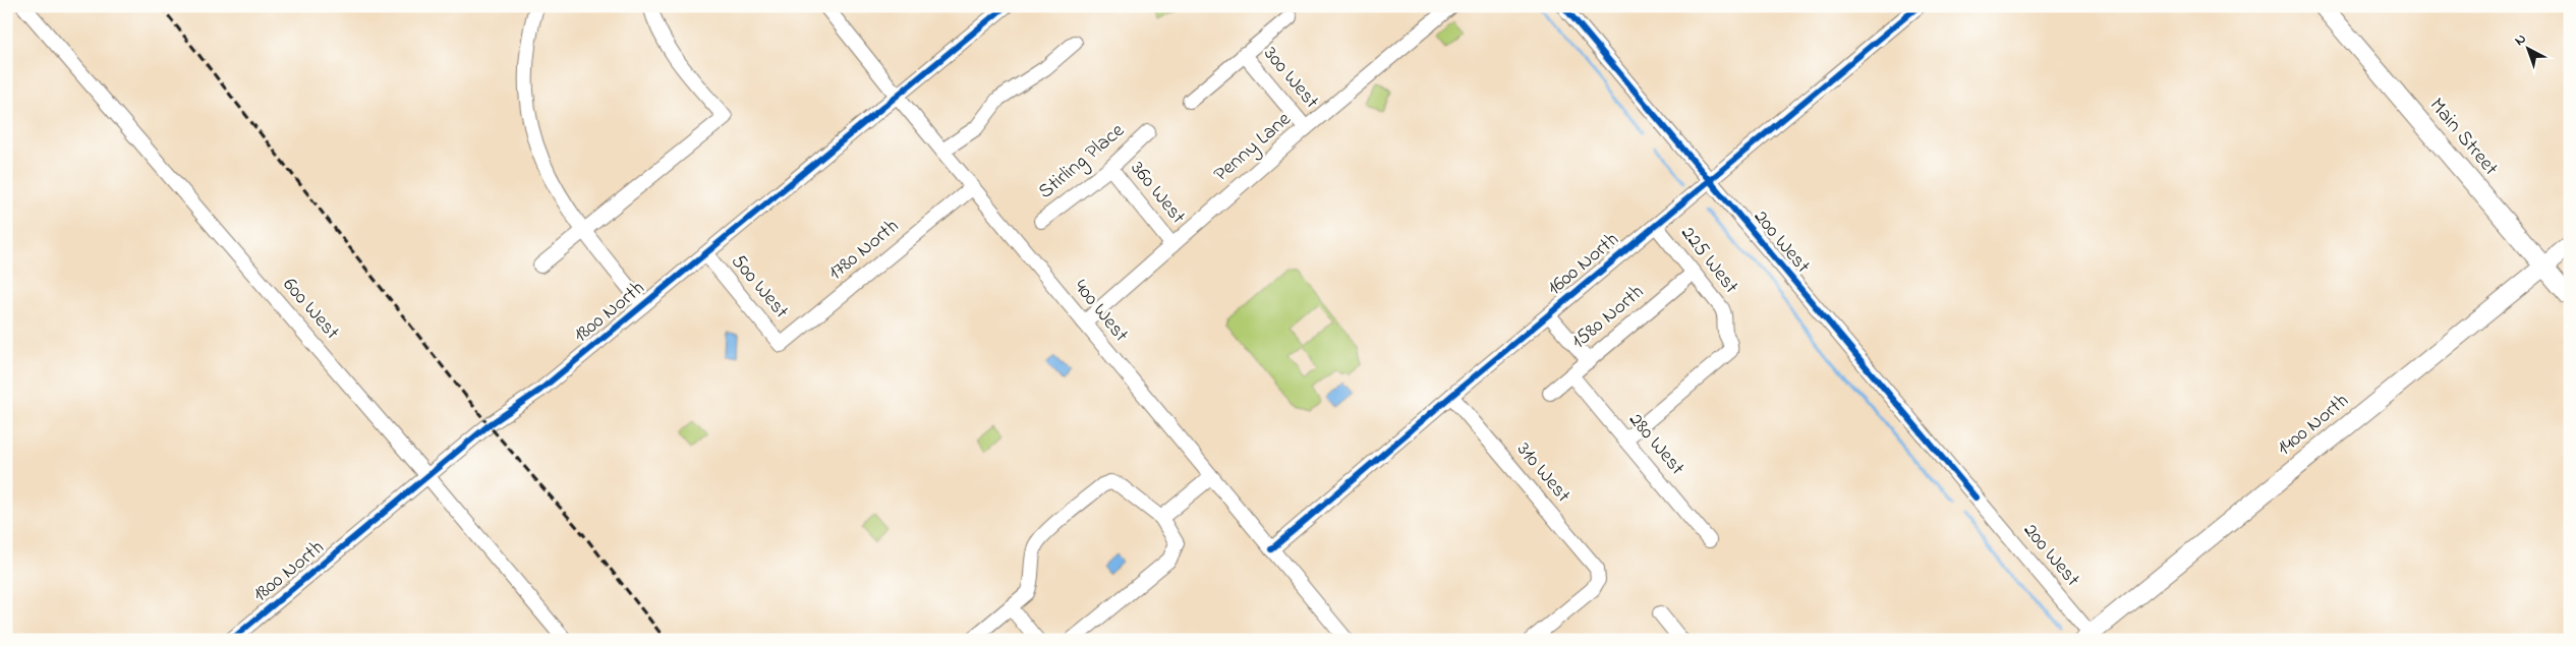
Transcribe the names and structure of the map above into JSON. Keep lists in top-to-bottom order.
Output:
{
  "streets": {
    "main road": ["Main Street", "1400 North"],
    "street": [
      "300 West",
      "Penny Lane",
      "Stirling Place",
      "360 West",
      "200 West",
      "1780 North",
      "225 West",
      "1600 North",
      "500 West",
      "600 West",
      "400 West",
      "1800 North",
      "1580 North",
      "280 West",
      "310 West"
    ]
  },
  "crossings": [
    ["300 West", "Penny Lane"],
    ["Main Street", "1400 North"],
    ["Penny Lane", "360 West"],
    ["Penny Lane", "400 West"],
    ["Stirling Place", "360 West"],
    ["200 West", "1600 North"],
    ["200 West", "1400 North"],
    ["1780 North", "500 West"],
    ["1780 North", "400 West"],
    ["225 West", "1600 North"],
    ["225 West", "1580 North"],
    ["225 West", "280 West"],
    ["1600 North", "400 West"],
    ["1600 North", "310 West"],
    ["500 West", "1800 North"],
    ["600 West", "1800 North"],
    ["400 West", "1800 North"],
    ["1580 North", "280 West"]
  ],
  "north": "top left"
}
